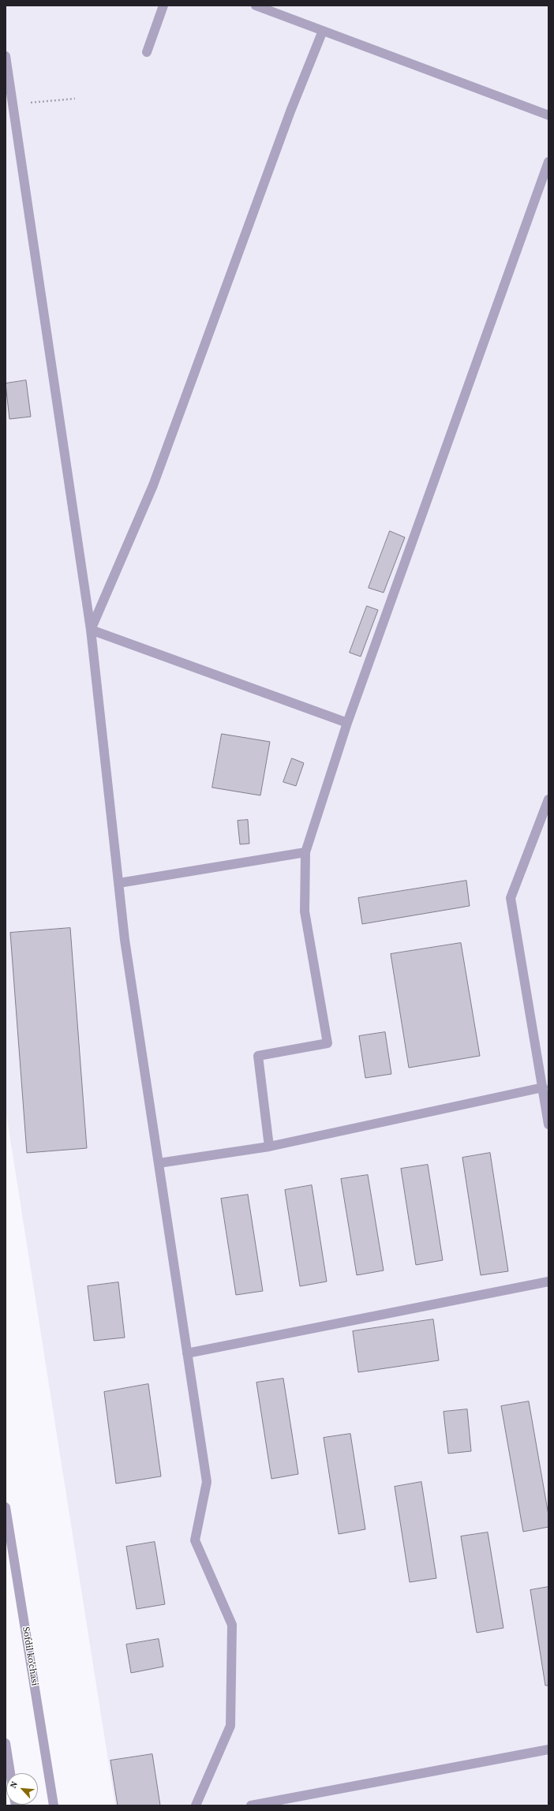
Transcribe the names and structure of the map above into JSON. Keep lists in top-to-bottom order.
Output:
{
  "streets": {
    "street": ["Sofdil ko'chasi"]
  },
  "north": "top left"
}
